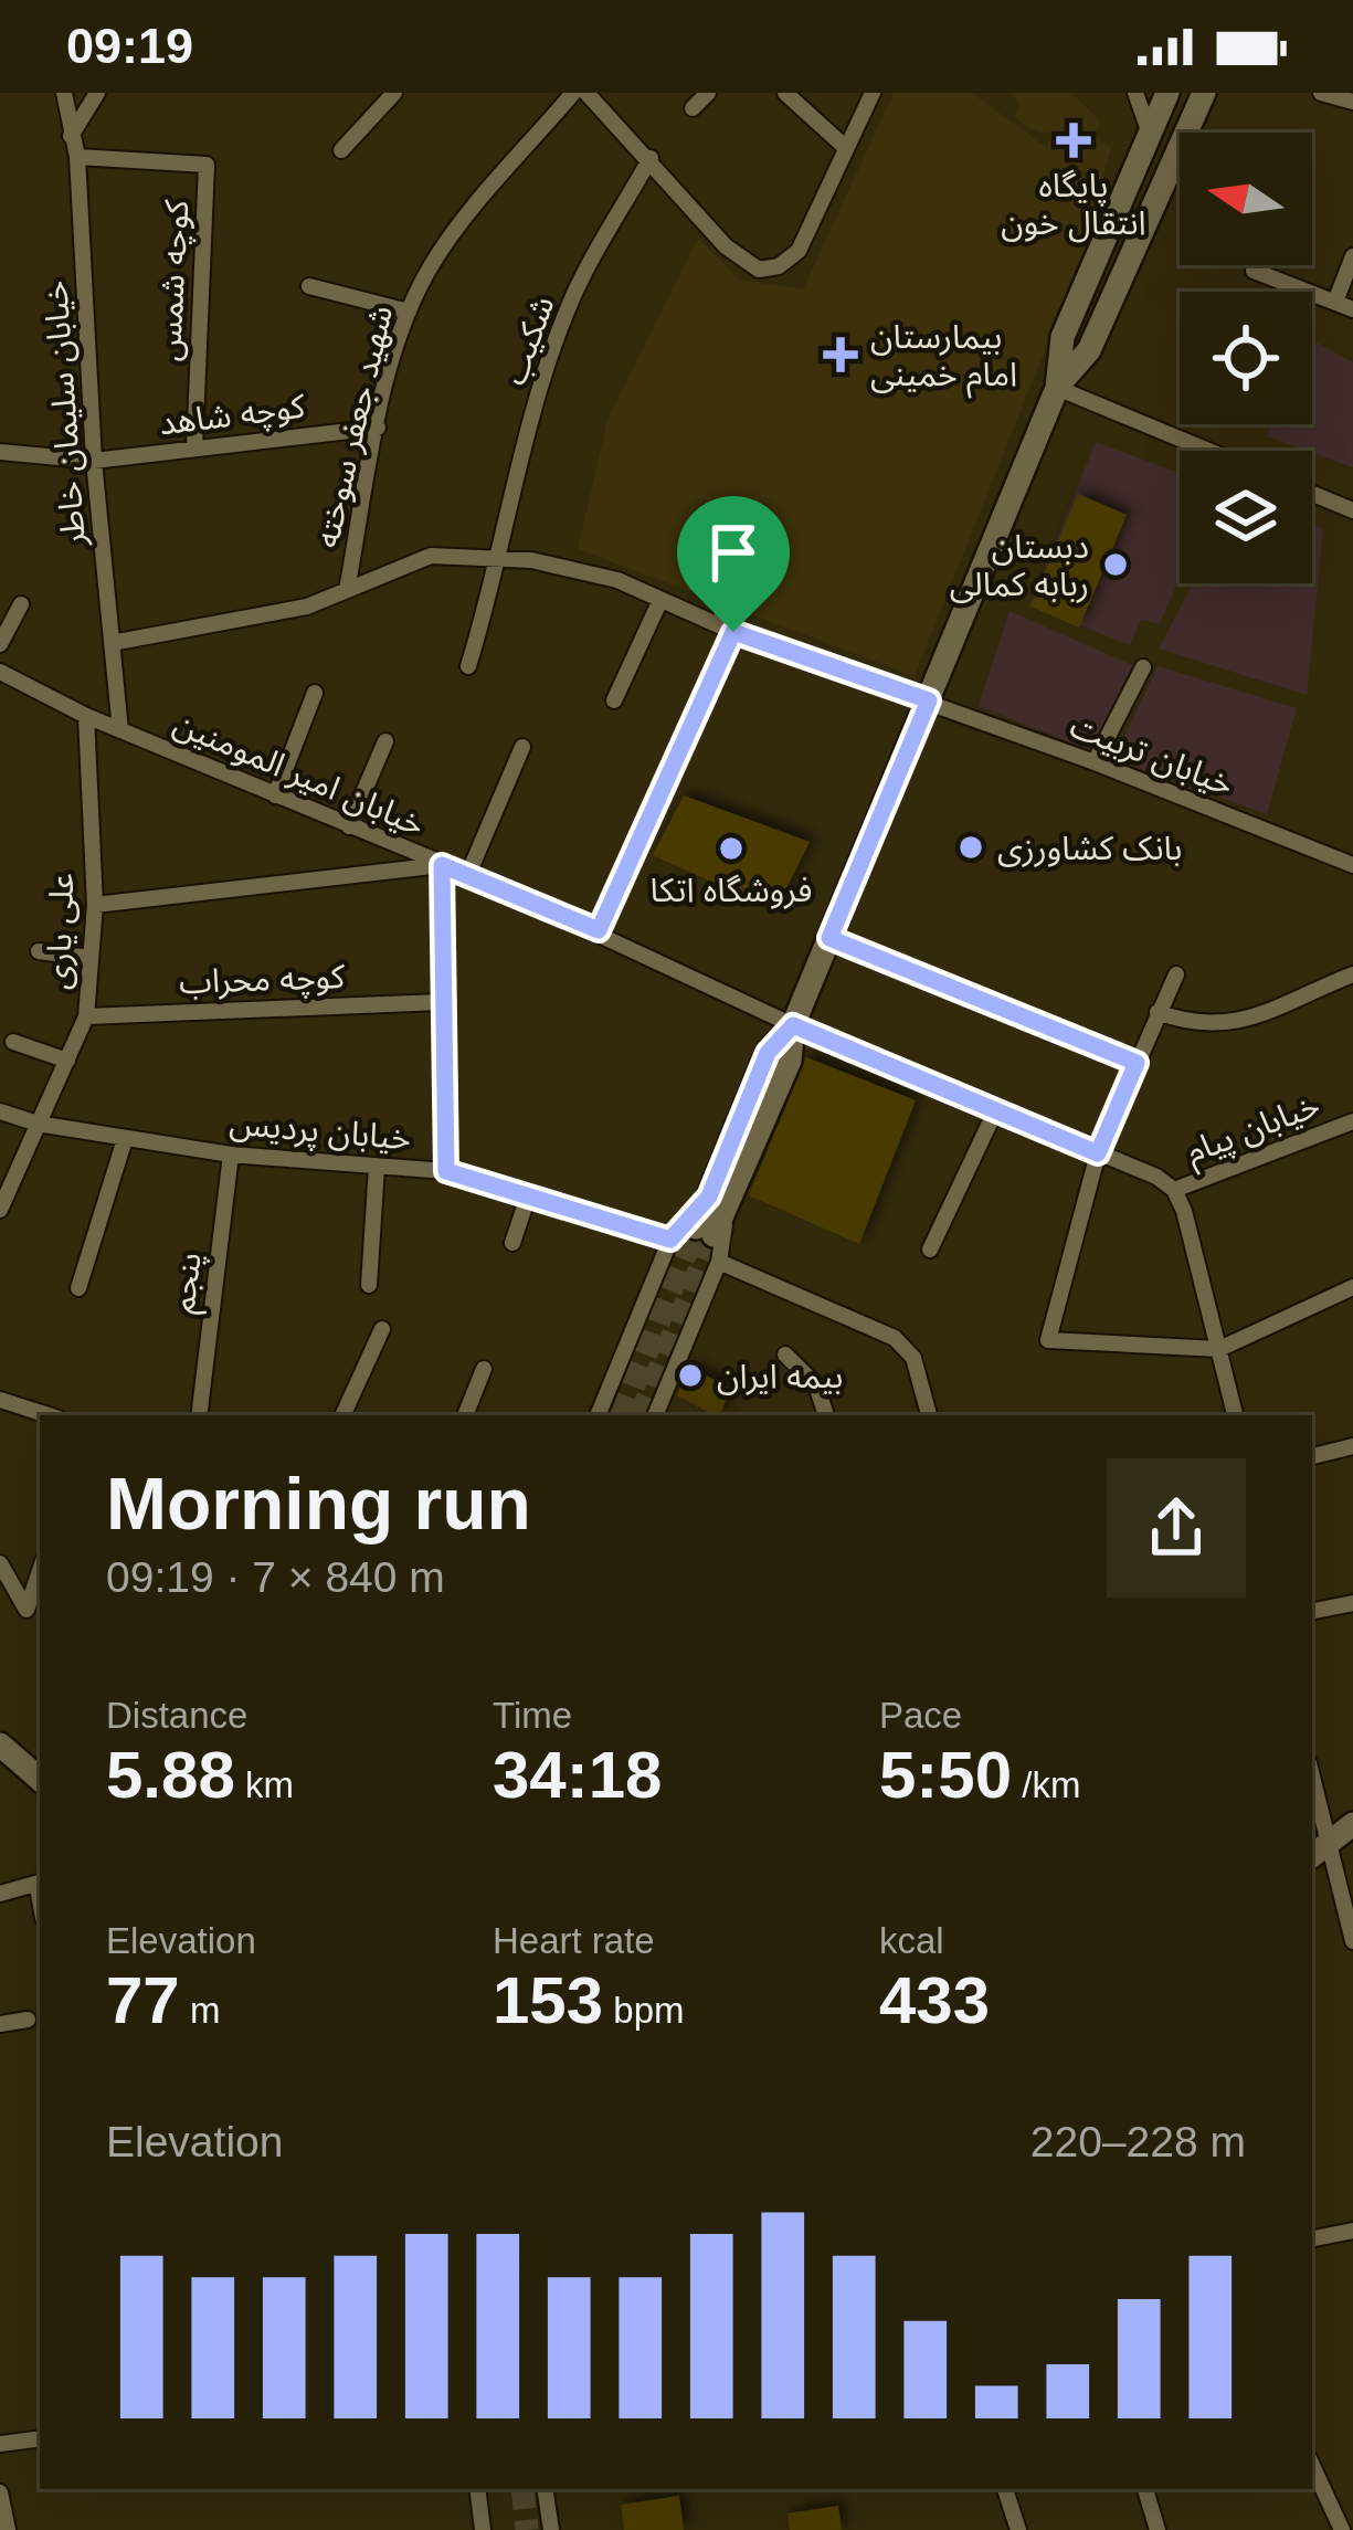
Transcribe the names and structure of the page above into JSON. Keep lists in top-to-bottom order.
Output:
{
  "streets": {
    "street": [
      "کوچه شمس",
      "شکیب",
      "خیابان سلیمان خاطر",
      "کوچه شاهد",
      "شهید جعفر سوخته",
      "خیابان تربیت",
      "خیابان امیر المومنین",
      "علی یاری",
      "کوچه محراب",
      "خیابان پیام",
      "خیابان پردیس",
      "پنجم"
    ]
  },
  "crossings": [
    ["کوچه شمس", "خیابان سلیمان خاطر"],
    ["کوچه شمس", "کوچه شاهد"],
    ["شکیب", "خیابان تربیت"],
    ["خیابان سلیمان خاطر", "کوچه شاهد"],
    ["خیابان سلیمان خاطر", "خیابان تربیت"],
    ["خیابان سلیمان خاطر", "خیابان امیر المومنین"],
    ["کوچه شاهد", "شهید جعفر سوخته"],
    ["شهید جعفر سوخته", "خیابان تربیت"],
    ["خیابان امیر المومنین", "علی یاری"],
    ["خیابان امیر المومنین", "خیابان پیام"],
    ["علی یاری", "کوچه محراب"],
    ["علی یاری", "خیابان پردیس"],
    ["خیابان پردیس", "پنجم"]
  ],
  "places": {
    "health": ["پایگاه انتقال خون", "بیمارستان امام خمینی"],
    "other": [
      "دبستان ربابه کمالی",
      "بانک کشاورزی",
      "فروشگاه اتکا",
      "بیمه ایران"
    ]
  },
  "north": "left",
  "page": {
    "status": "09:19",
    "heading": ["Morning run", "09:19 · 7 × 840 m"],
    "stats": [
      ["Distance", "5.88 km"],
      ["Time", "34:18"],
      ["Pace", "5:50 /km"],
      ["Elevation", "77 m"],
      ["Heart rate", "153 bpm"],
      ["kcal", "433"]
    ],
    "chart": ["Elevation", "220–228 m"]
  }
}
